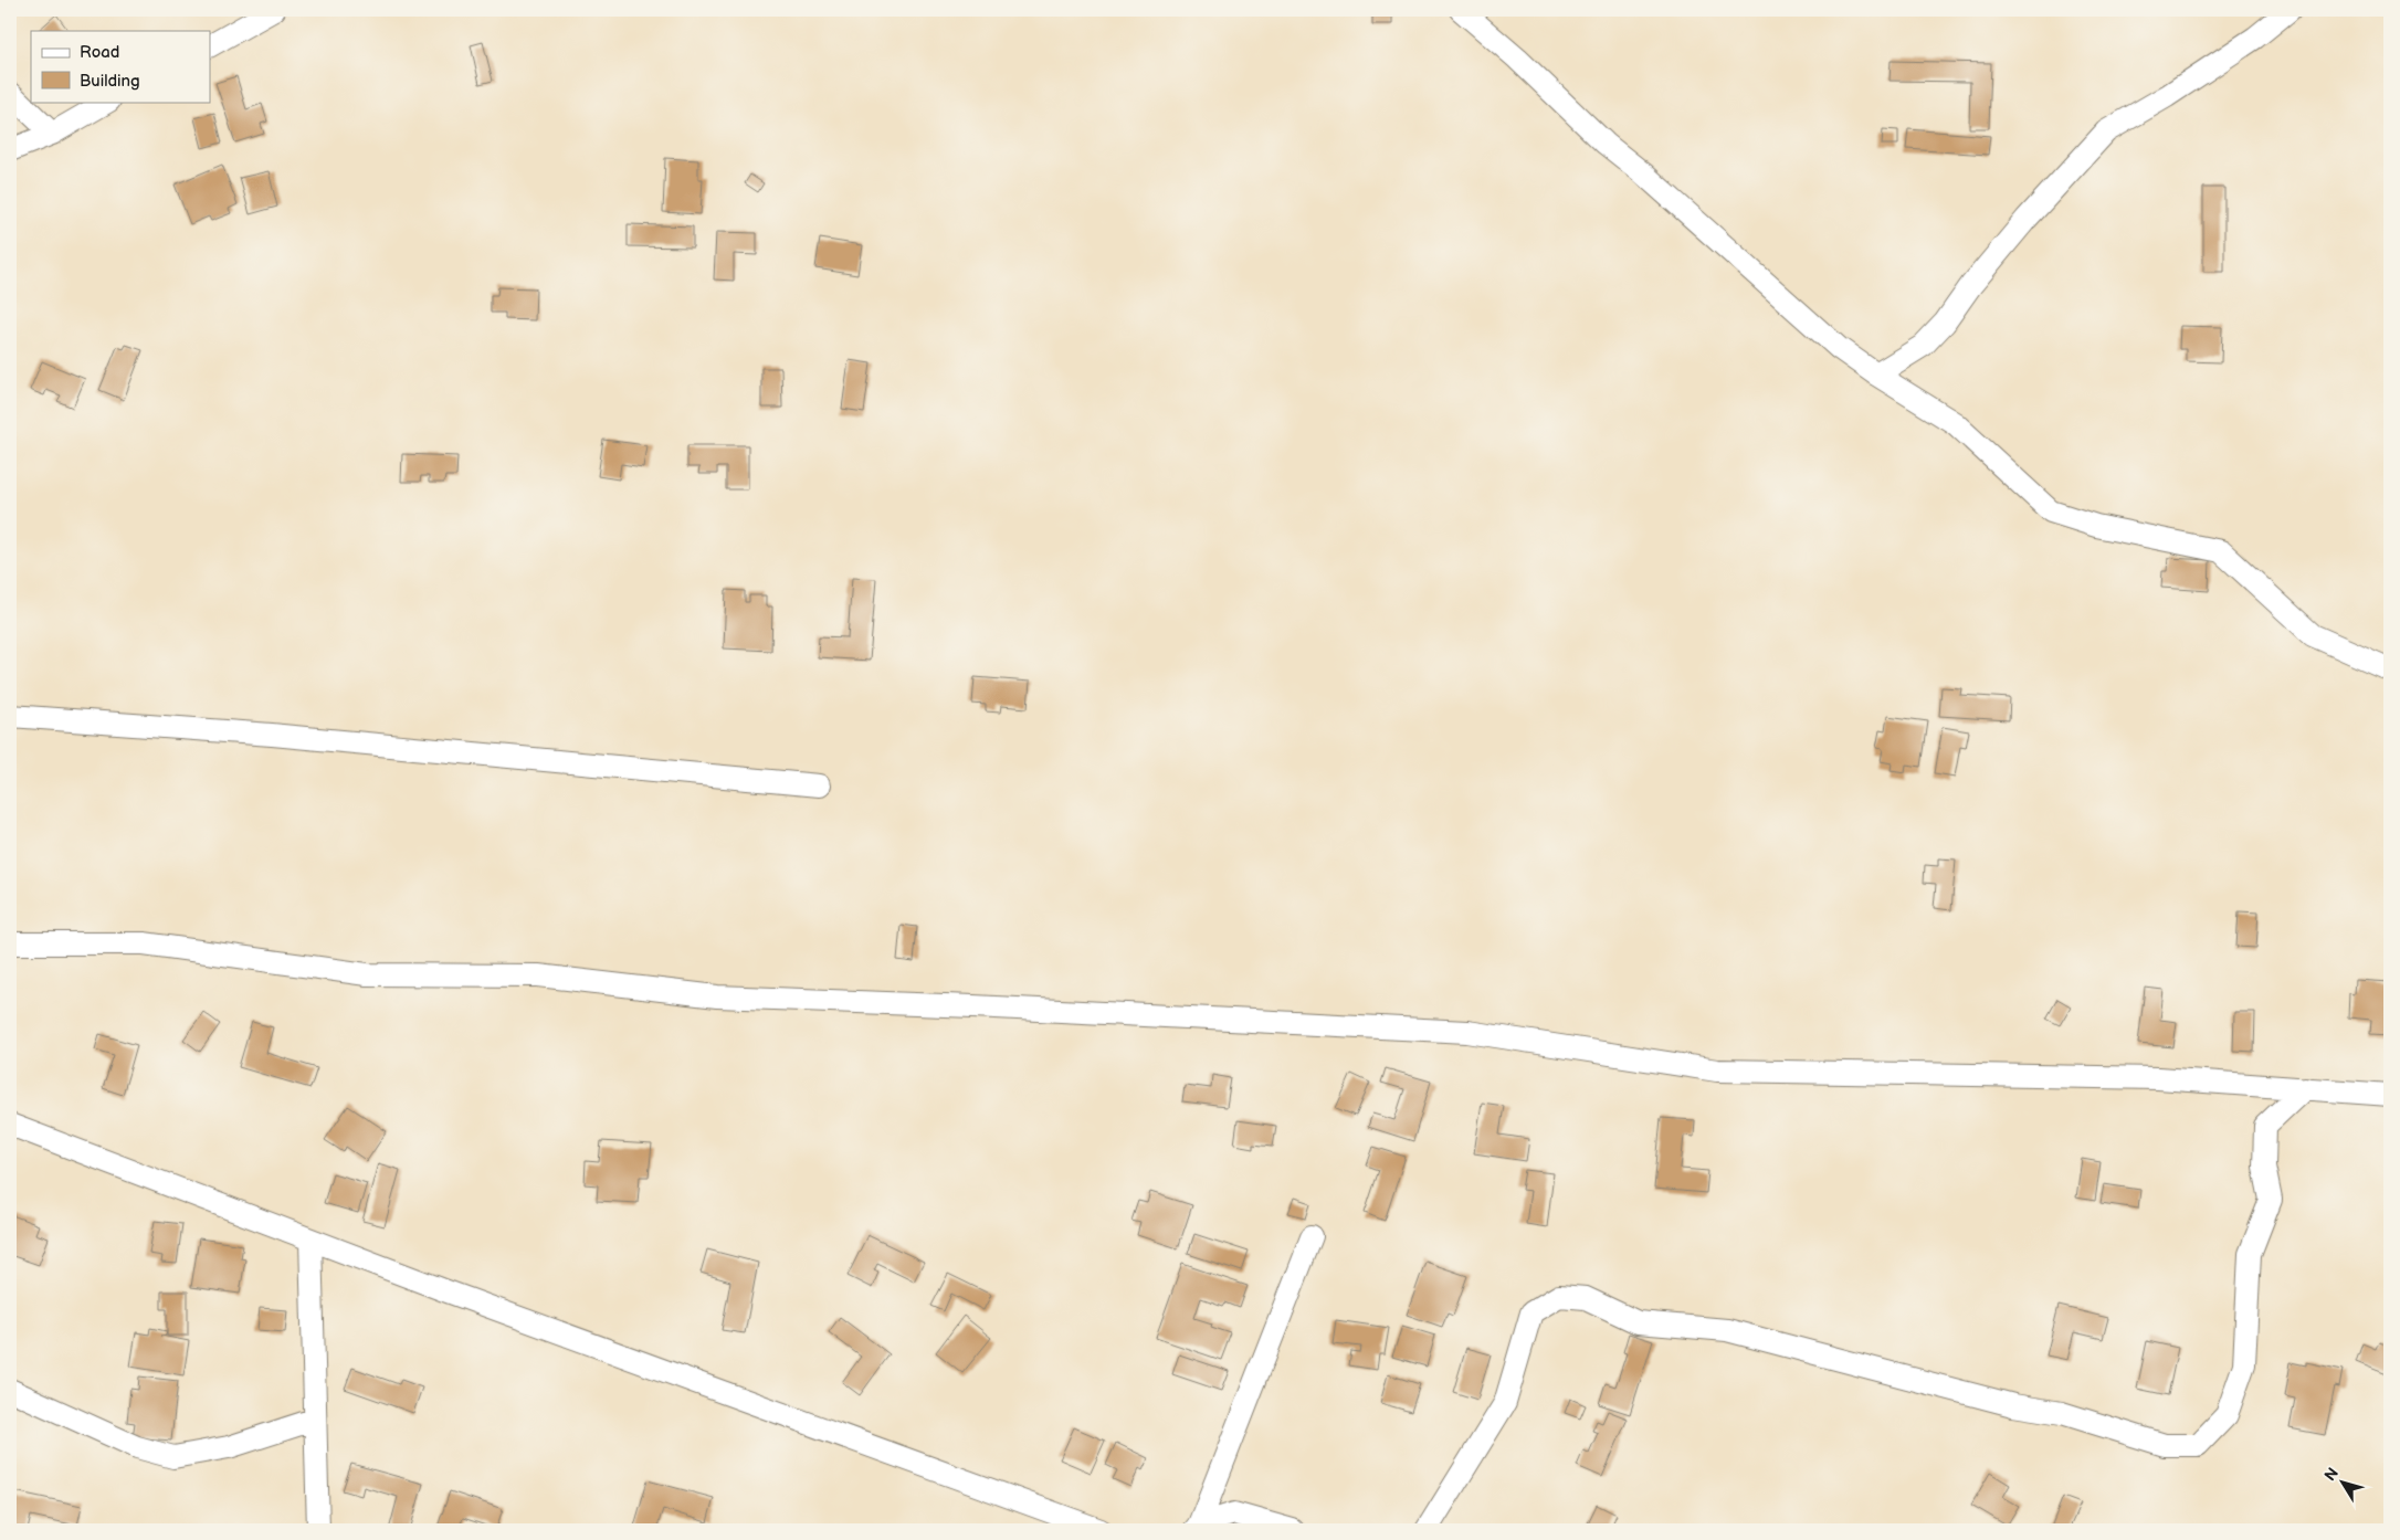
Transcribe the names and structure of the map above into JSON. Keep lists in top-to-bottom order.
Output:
{
  "legend": ["Road", "Building"],
  "north": "top left"
}
